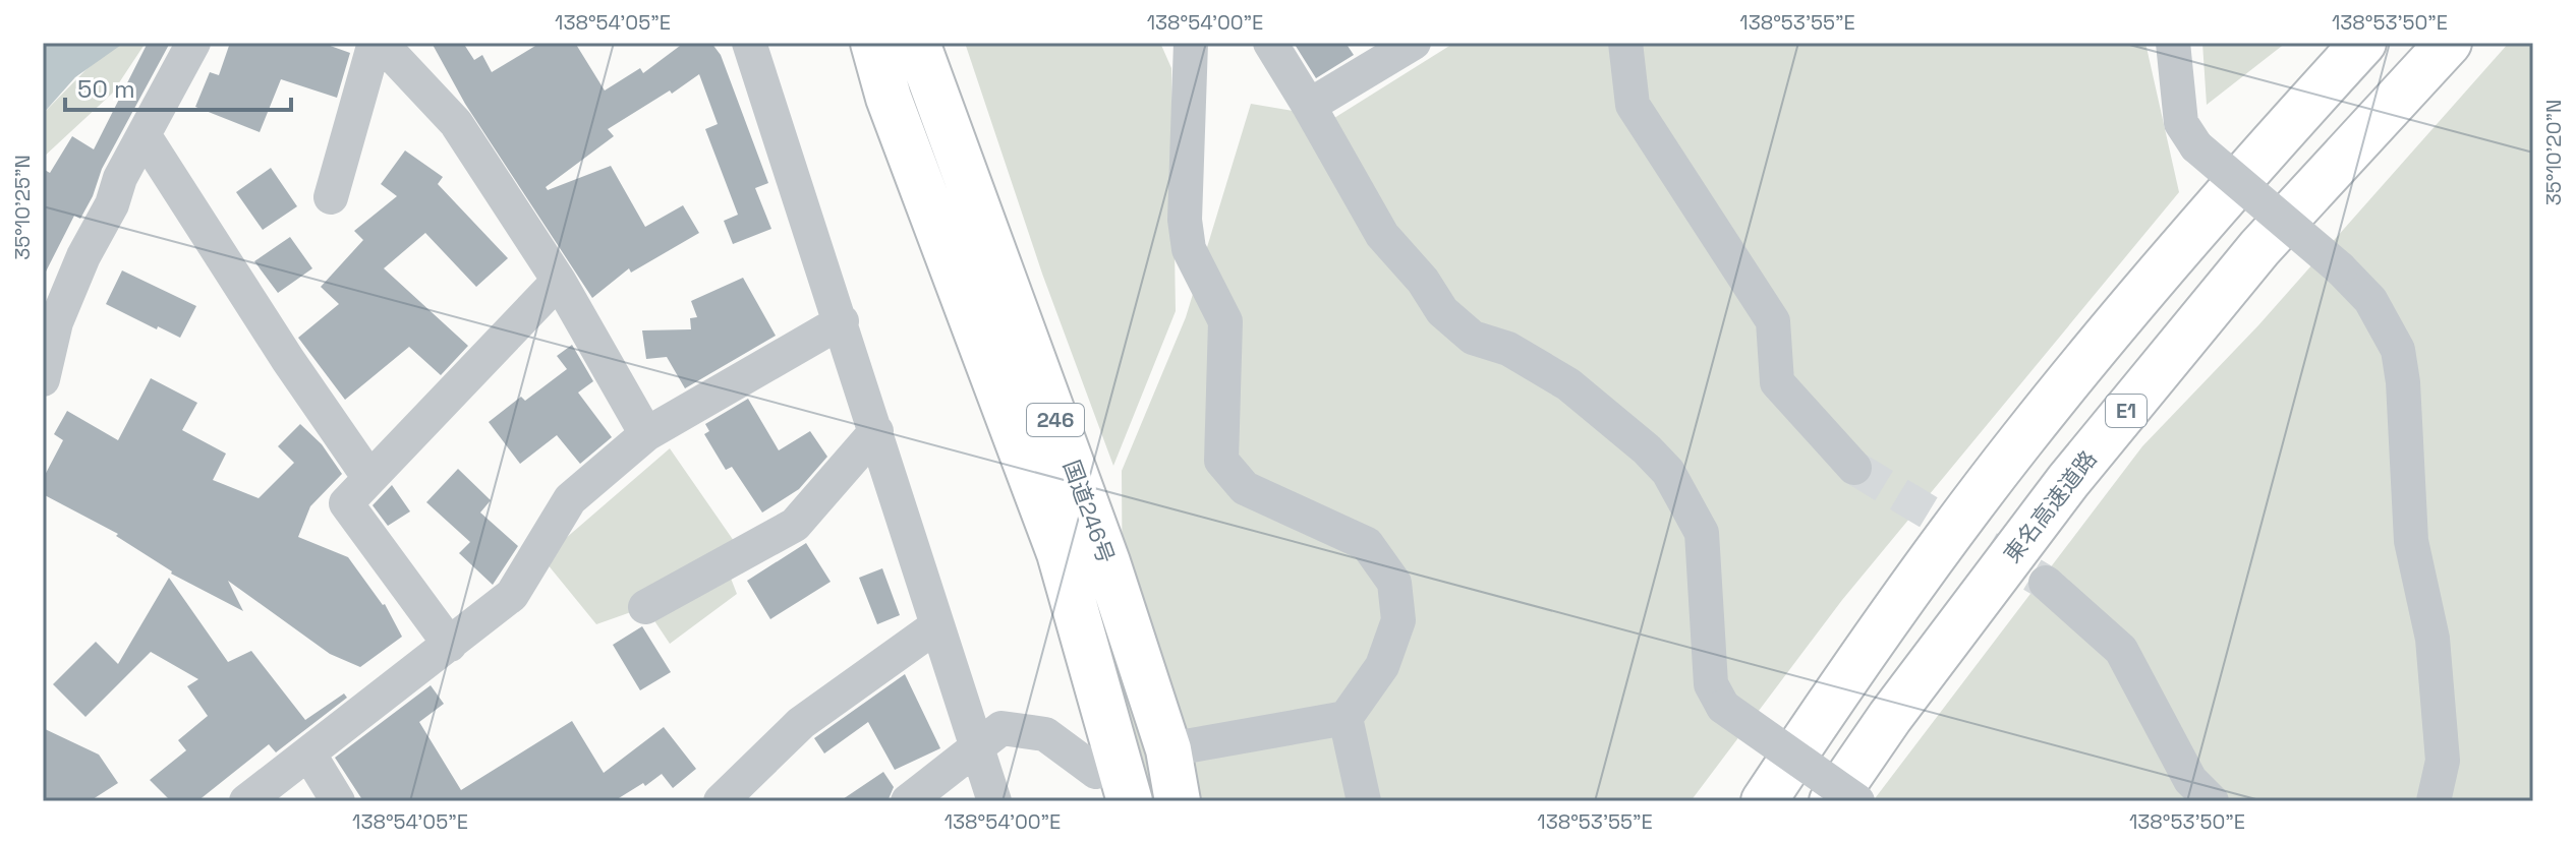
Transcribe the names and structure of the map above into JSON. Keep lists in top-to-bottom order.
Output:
{
  "streets": {
    "highway": [
      "E1",
      "246",
      "東名高速道路",
      "国道246号"
    ]
  },
  "scale_bar": "50 m",
  "coordinates": [
    "138°54'05\"E",
    "138°54'00\"E",
    "138°53'55\"E",
    "138°53'50\"E",
    "35°10'20\"N",
    "35°10'25\"N"
  ]
}
